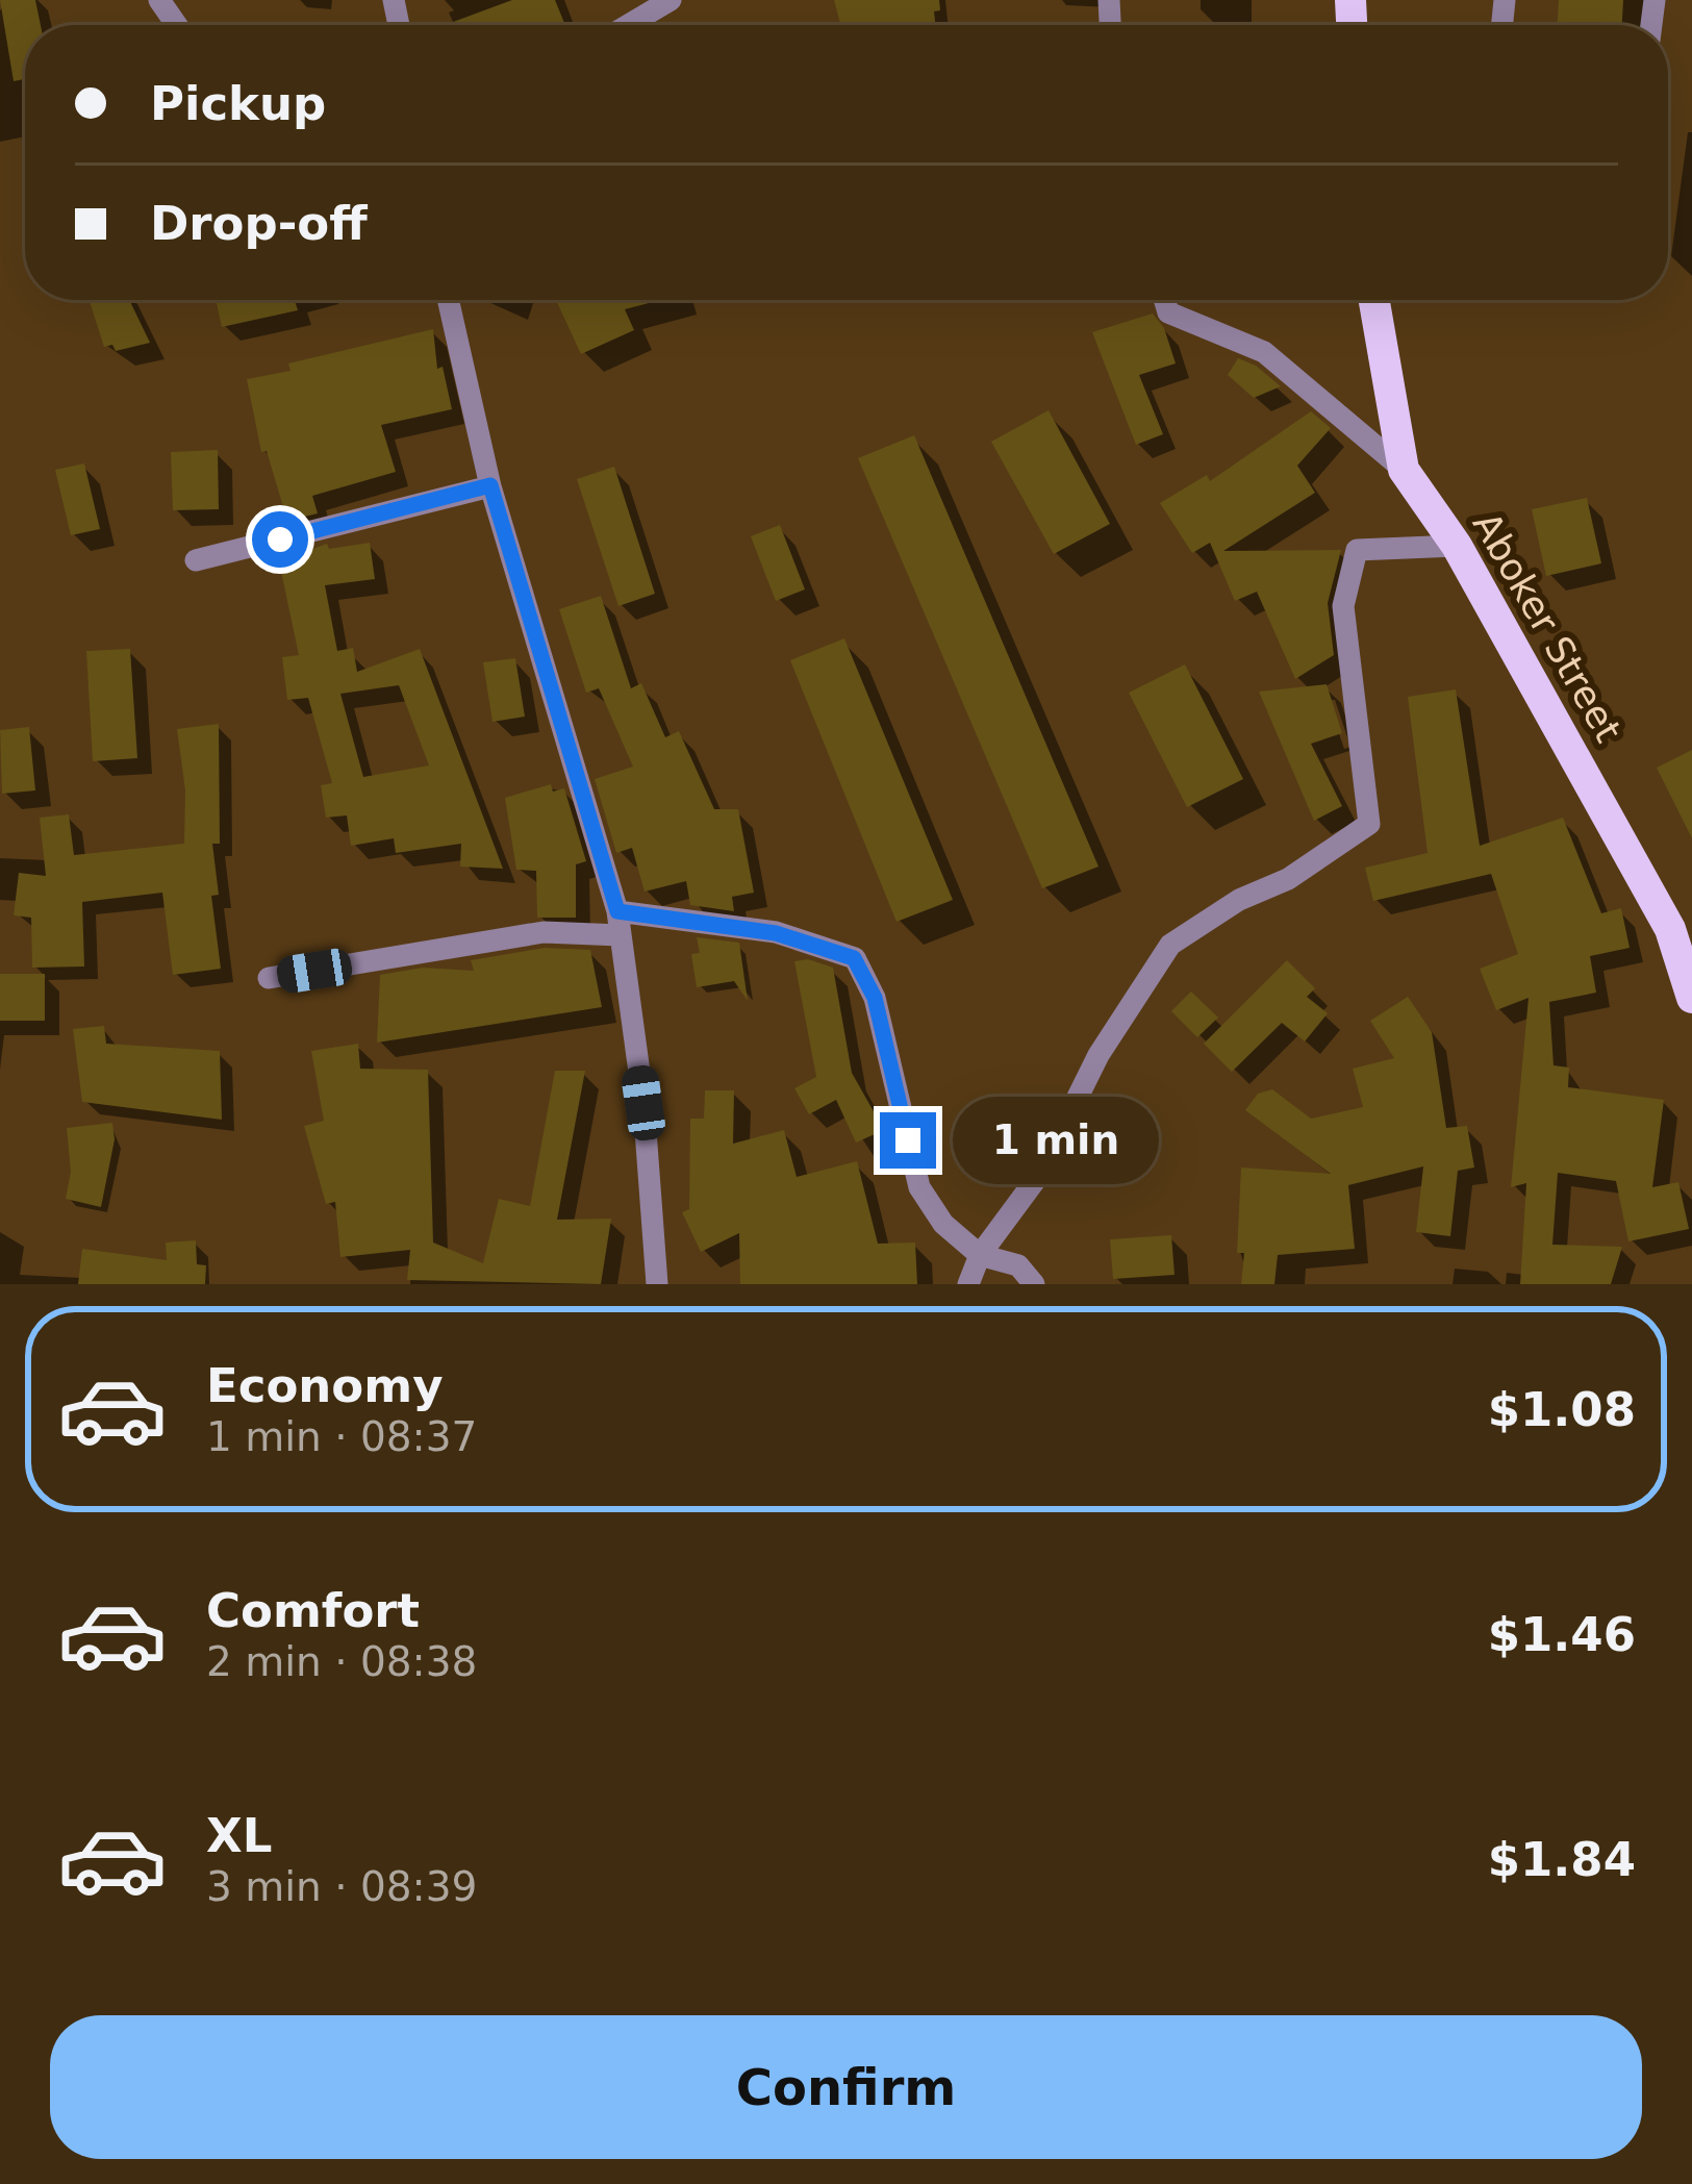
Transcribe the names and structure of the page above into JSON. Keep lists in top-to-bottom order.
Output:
{
  "streets": {
    "main road": ["Aboker Street"]
  },
  "page": {
    "banner": ["Pickup", "Drop-off"],
    "bubble": "1 min",
    "list": [
      {
        "name": "Economy",
        "note": "1 min · 08:37",
        "value": "$1.08"
      },
      {
        "name": "Comfort",
        "note": "2 min · 08:38",
        "value": "$1.46"
      },
      {
        "name": "XL",
        "note": "3 min · 08:39",
        "value": "$1.84"
      }
    ],
    "buttons": "Confirm"
  }
}
